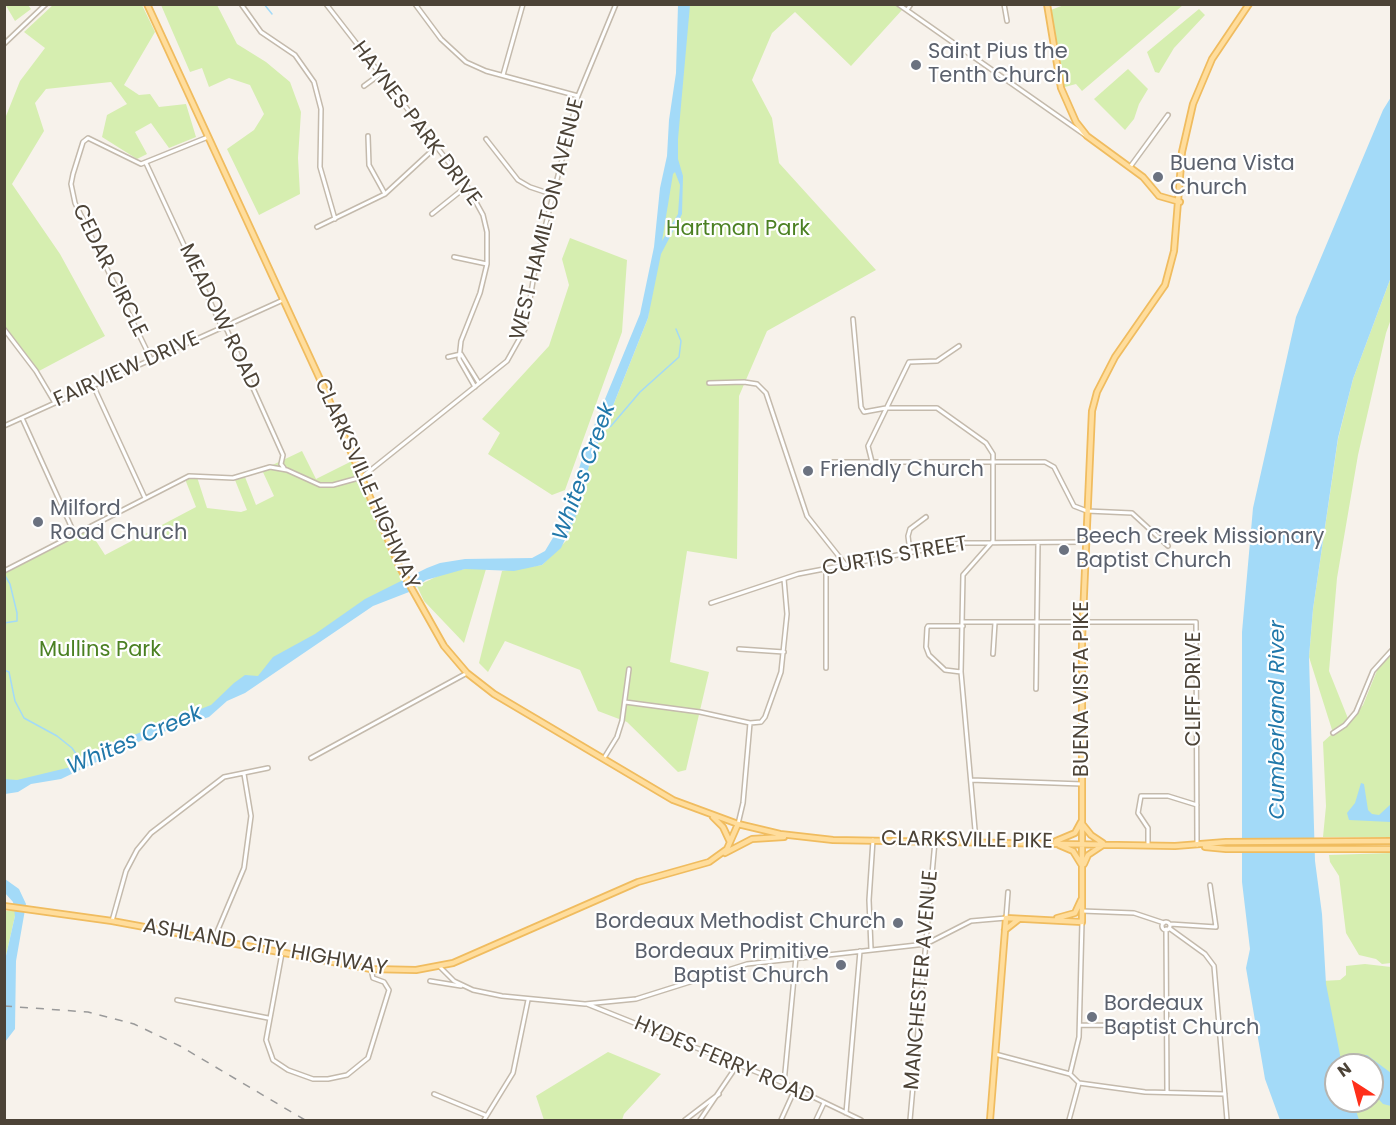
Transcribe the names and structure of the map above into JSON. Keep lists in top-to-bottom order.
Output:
{
  "streets": {
    "main road": [
      "CLARKSVILLE HIGHWAY",
      "BUENA VISTA PIKE",
      "CLARKSVILLE PIKE",
      "ASHLAND CITY HIGHWAY"
    ],
    "street": [
      "HAYNES PARK DRIVE",
      "WEST HAMILTON AVENUE",
      "CEDAR CIRCLE",
      "MEADOW ROAD",
      "FAIRVIEW DRIVE",
      "CURTIS STREET",
      "CLIFF DRIVE",
      "MANCHESTER AVENUE",
      "HYDES FERRY ROAD"
    ]
  },
  "crossings": [
    ["WEST HAMILTON AVENUE", "CLARKSVILLE HIGHWAY"],
    ["CEDAR CIRCLE", "MEADOW ROAD"],
    ["CEDAR CIRCLE", "FAIRVIEW DRIVE"],
    ["MEADOW ROAD", "FAIRVIEW DRIVE"],
    ["FAIRVIEW DRIVE", "CLARKSVILLE HIGHWAY"],
    ["CLARKSVILLE HIGHWAY", "CLARKSVILLE PIKE"],
    ["CLARKSVILLE HIGHWAY", "ASHLAND CITY HIGHWAY"],
    ["CURTIS STREET", "BUENA VISTA PIKE"],
    ["BUENA VISTA PIKE", "CLIFF DRIVE"],
    ["BUENA VISTA PIKE", "CLARKSVILLE PIKE"],
    ["CLIFF DRIVE", "CLARKSVILLE PIKE"],
    ["CLARKSVILLE PIKE", "ASHLAND CITY HIGHWAY"],
    ["CLARKSVILLE PIKE", "MANCHESTER AVENUE"]
  ],
  "water": ["Whites Creek", "Cumberland River"],
  "parks": ["Hartman Park", "Mullins Park"],
  "places": [
    "Saint Pius the Tenth Church",
    "Buena Vista Church",
    "Friendly Church",
    "Milford Road Church",
    "Beech Creek Missionary Baptist Church",
    "Bordeaux Methodist Church",
    "Bordeaux Primitive Baptist Church",
    "Bordeaux Baptist Church"
  ],
  "north": "top left"
}
